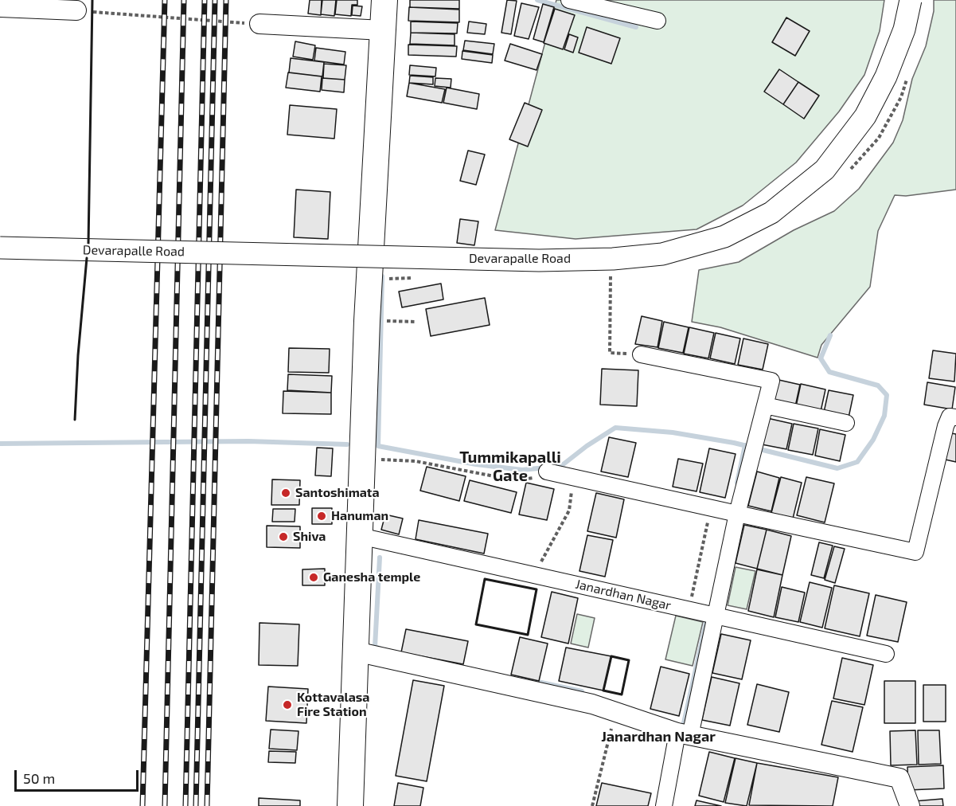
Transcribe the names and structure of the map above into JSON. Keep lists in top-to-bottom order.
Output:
{
  "streets": {
    "main road": ["Devarapalle Road"],
    "street": ["Janardhan Nagar"]
  },
  "districts": ["Tummikapalli Gate", "Janardhan Nagar"],
  "places": [
    "Santoshimata",
    "Hanuman",
    "Shiva",
    "Ganesha temple",
    "Kottavalasa Fire Station"
  ],
  "scale_bar": "50 m"
}
